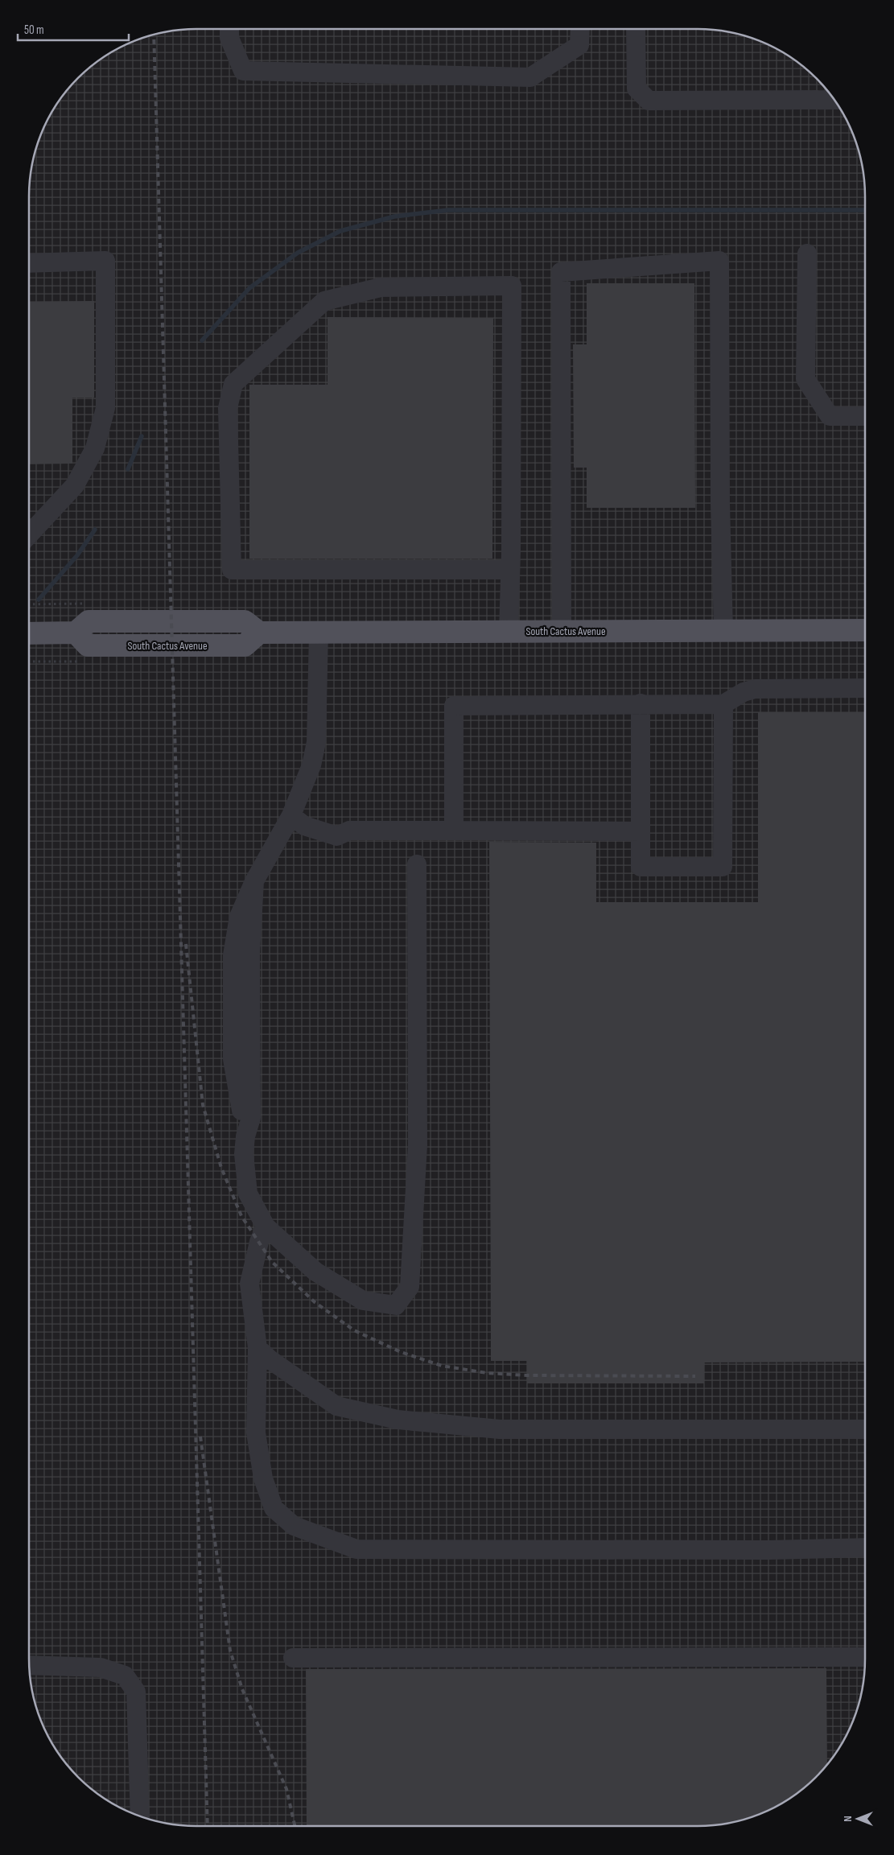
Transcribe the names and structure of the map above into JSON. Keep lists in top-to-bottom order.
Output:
{
  "streets": {
    "main road": ["South Cactus Avenue"]
  },
  "scale_bar": "50 m",
  "north": "left"
}
